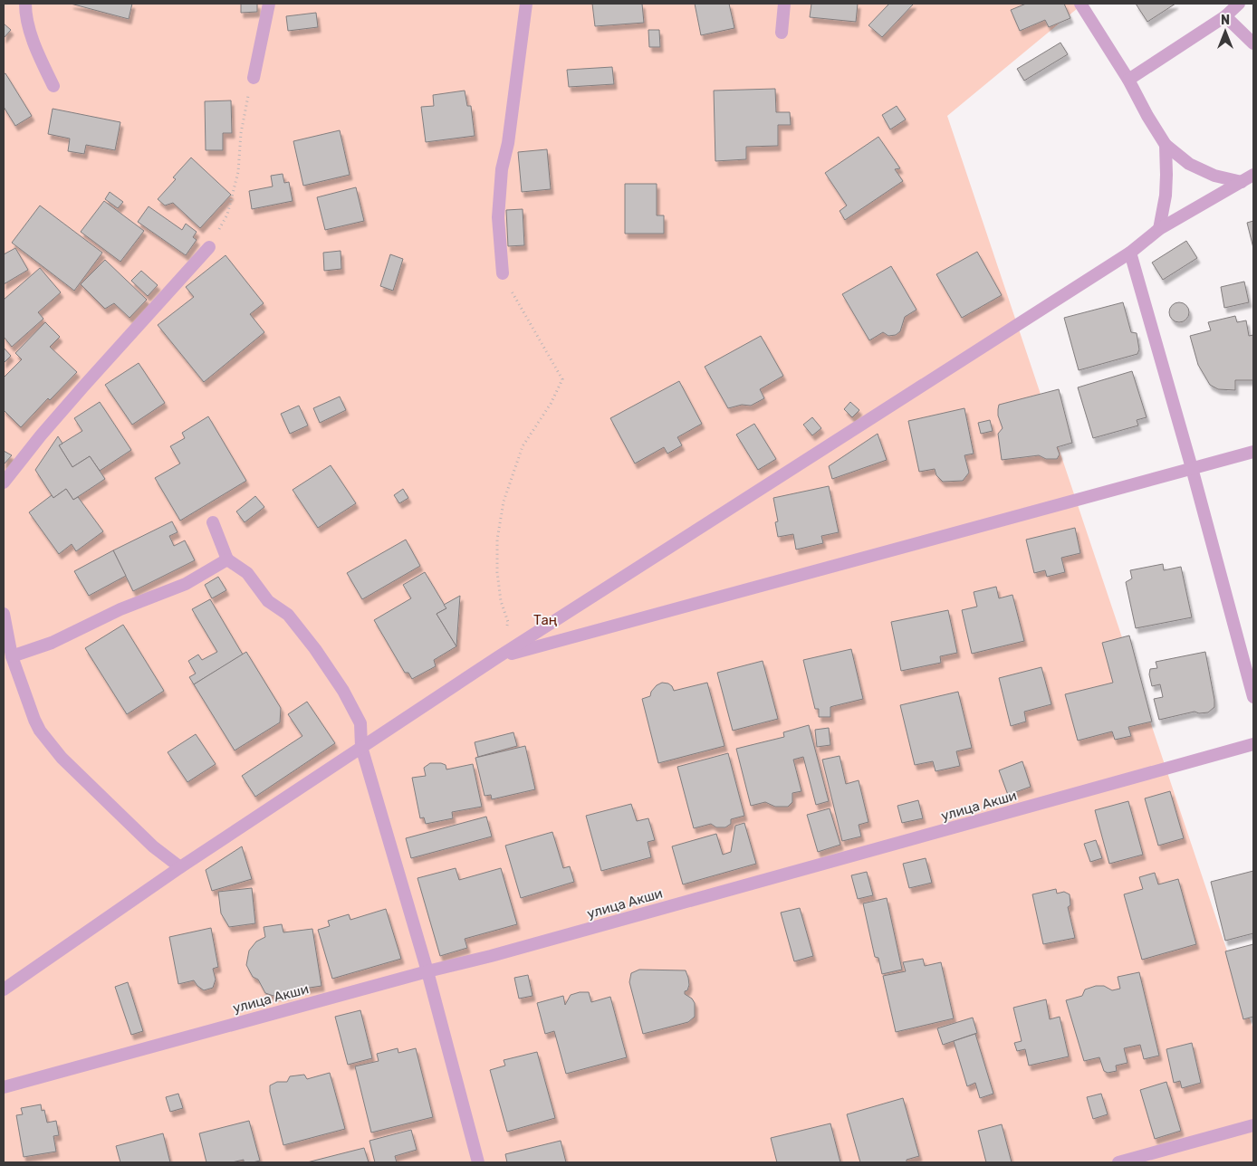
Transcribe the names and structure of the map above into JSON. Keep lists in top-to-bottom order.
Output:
{
  "streets": {
    "street": ["улица Акши"]
  },
  "parks": ["Таң"],
  "north": "top"
}
